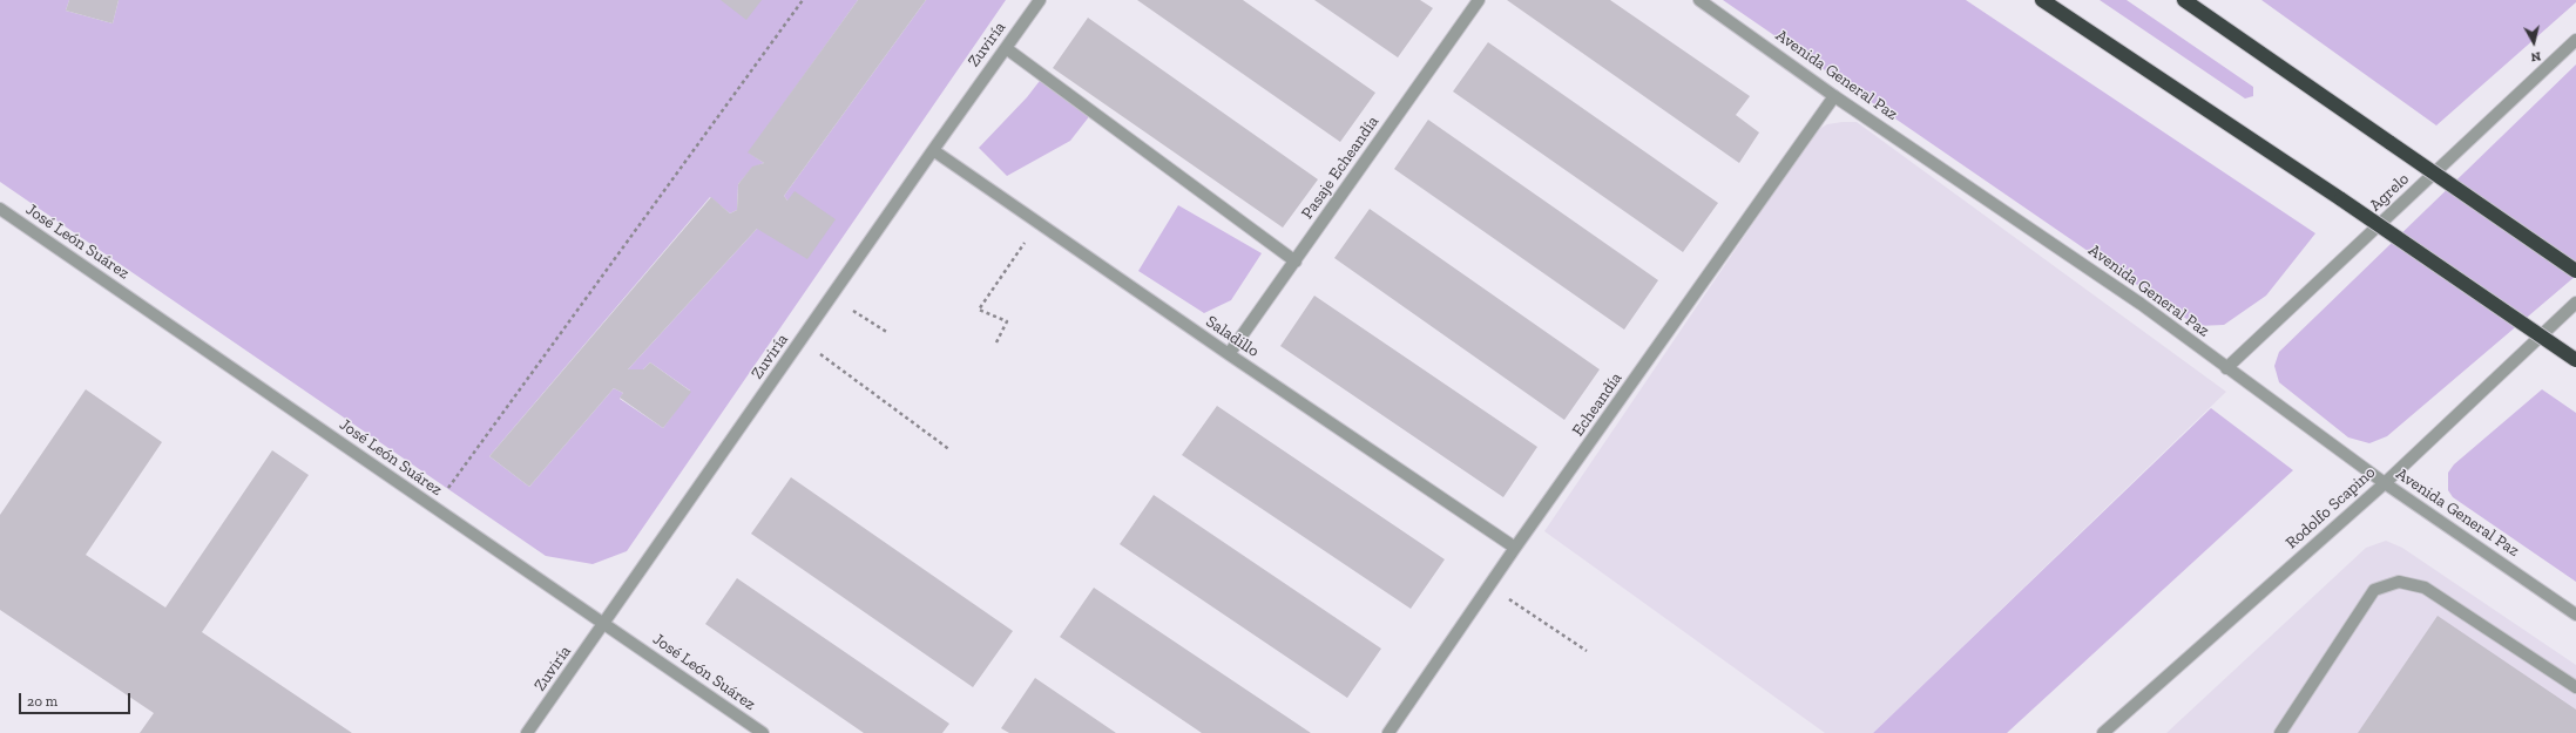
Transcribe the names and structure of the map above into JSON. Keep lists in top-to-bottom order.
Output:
{
  "streets": {
    "street": [
      "Zuviría",
      "Avenida General Paz",
      "Pasaje Echeandía",
      "Agrelo",
      "José León Suárez",
      "Saladillo",
      "Echeandía",
      "Rodolfo Scapino"
    ]
  },
  "crossings": [
    ["Zuviría", "José León Suárez"],
    ["Zuviría", "Saladillo"],
    ["Avenida General Paz", "Agrelo"],
    ["Avenida General Paz", "Echeandía"],
    ["Avenida General Paz", "Rodolfo Scapino"],
    ["Pasaje Echeandía", "Saladillo"],
    ["Saladillo", "Echeandía"]
  ],
  "scale_bar": "20 m",
  "north": "bottom"
}
